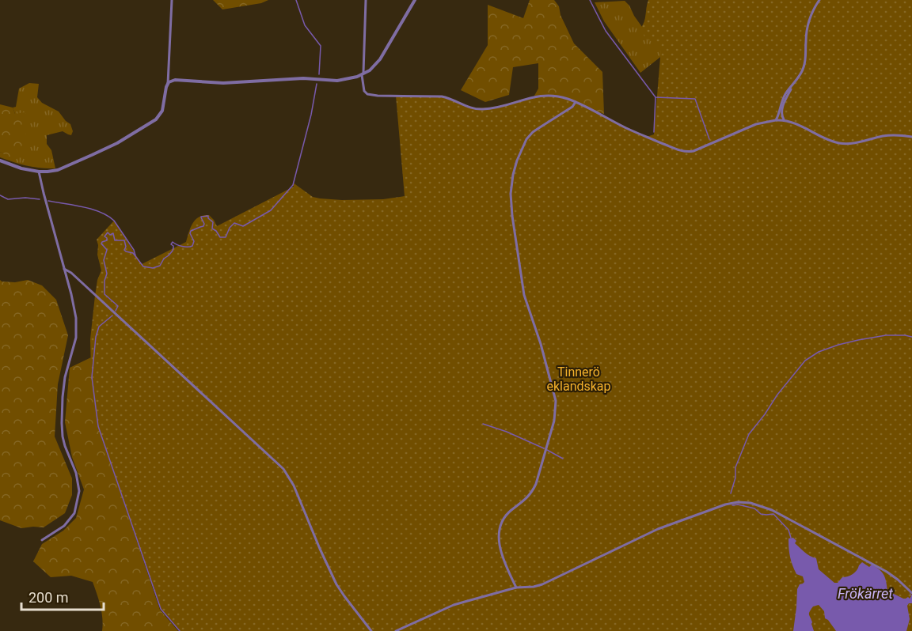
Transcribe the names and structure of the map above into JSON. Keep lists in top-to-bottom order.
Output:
{
  "water": ["Frökärret"],
  "parks": ["Tinnerö eklandskap"],
  "scale_bar": "200 m"
}
